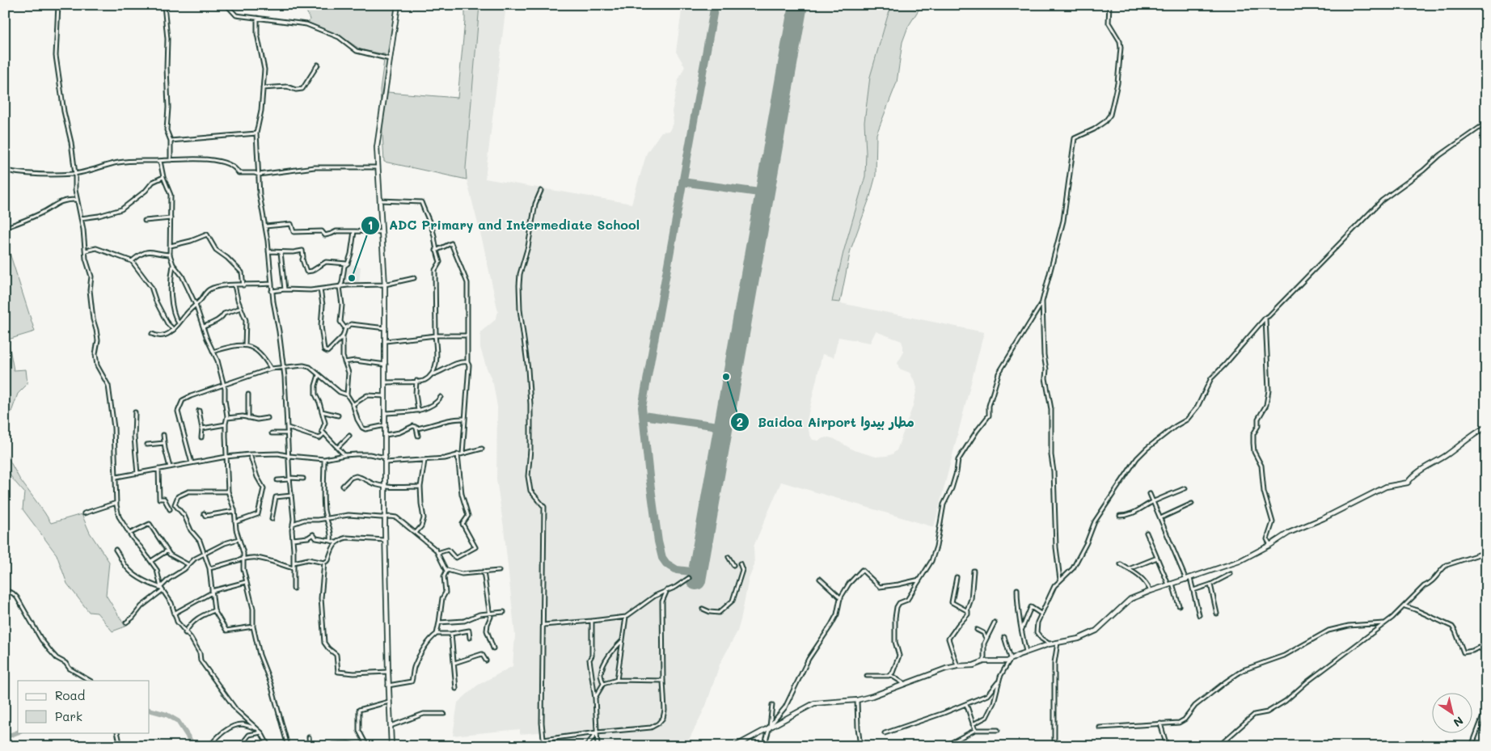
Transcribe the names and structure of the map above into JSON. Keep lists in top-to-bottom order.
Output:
{
  "places": ["ADC Primary and Intermediate School", "Baidoa Airport مطار بيدوا"],
  "legend": ["Road", "Park"],
  "north": "bottom right"
}
